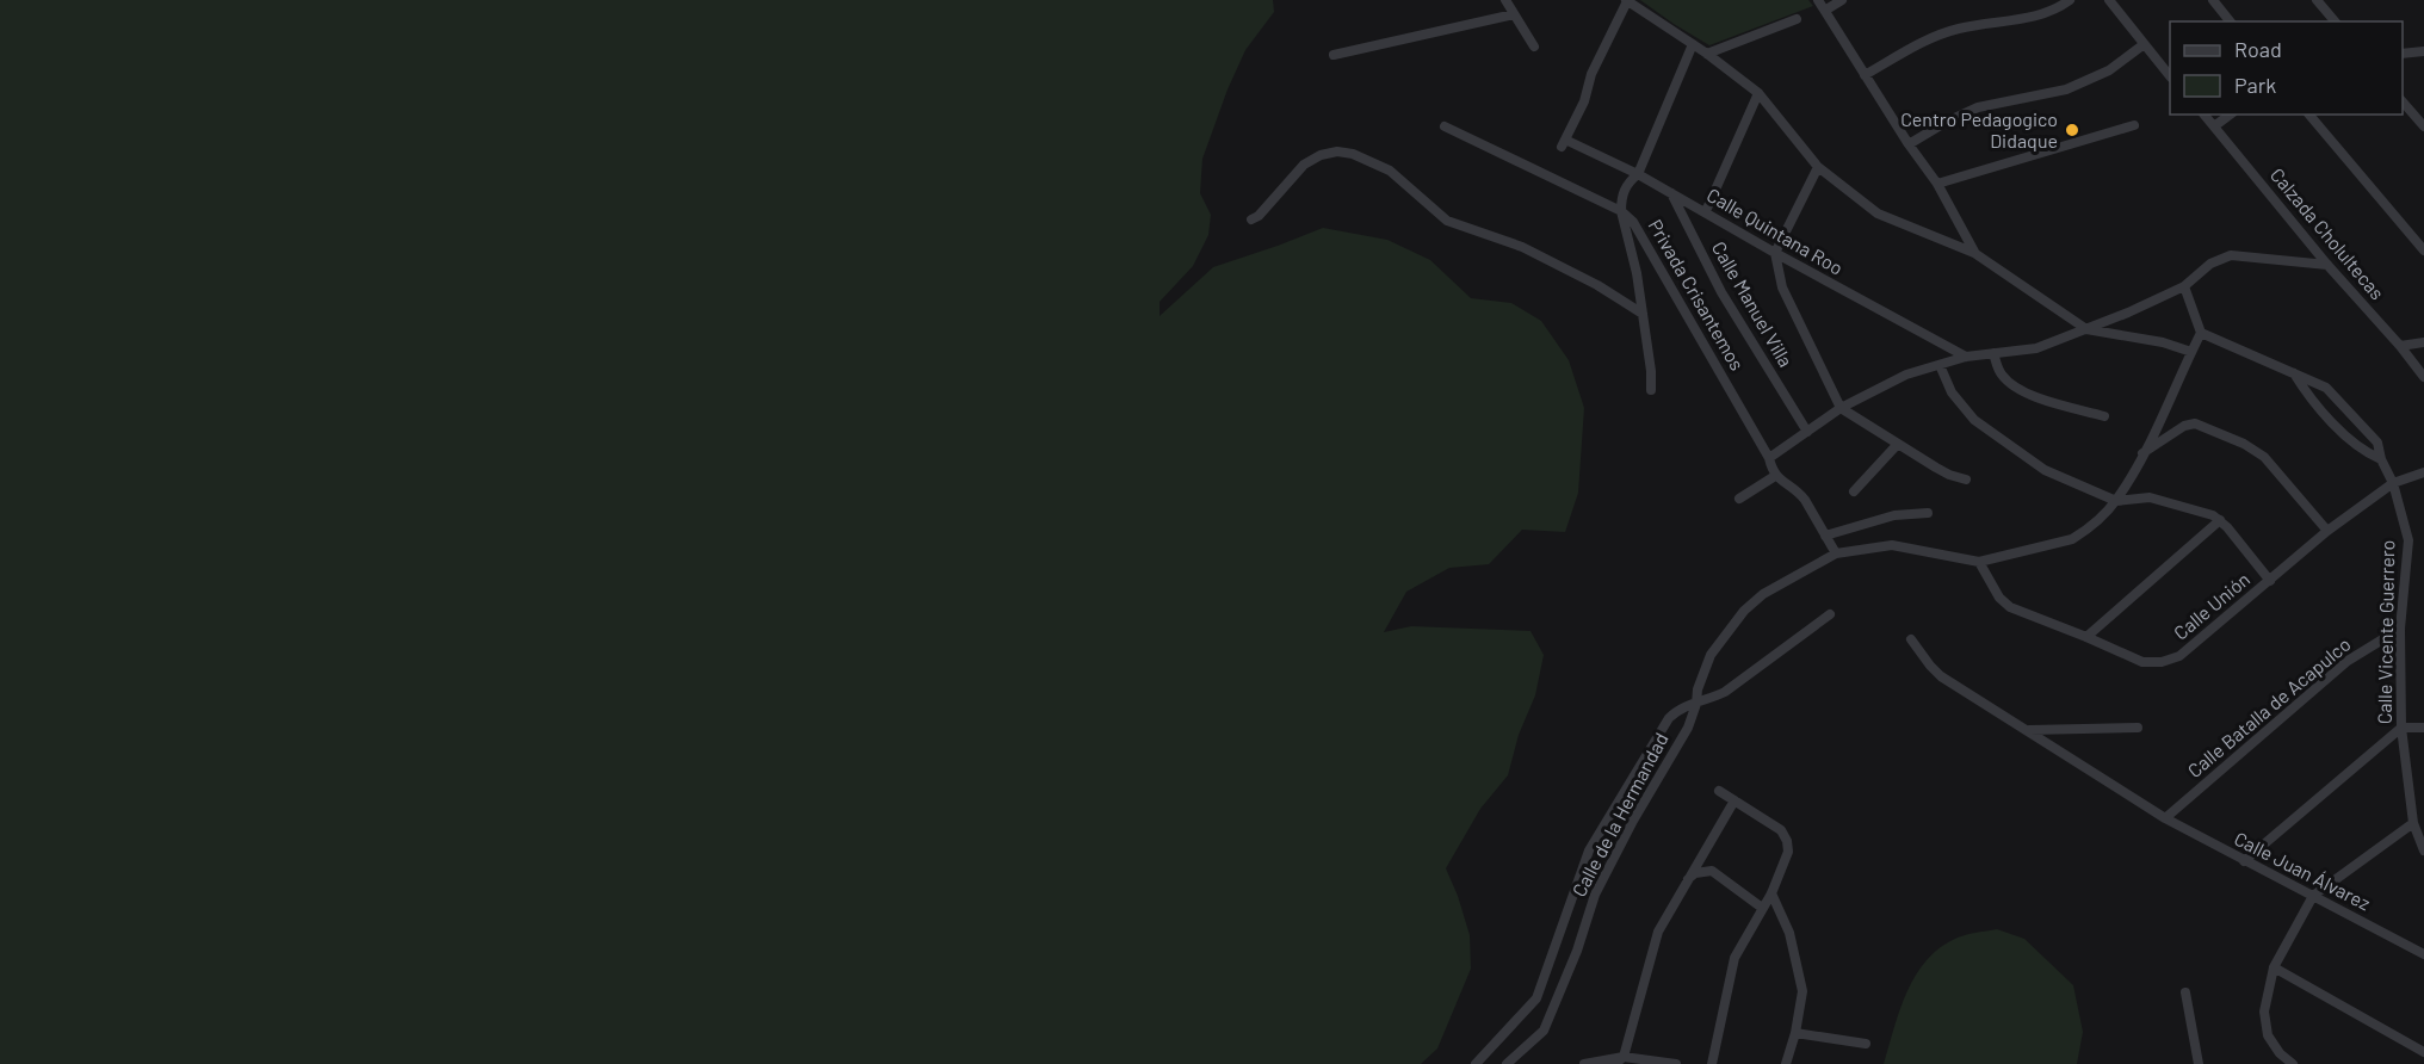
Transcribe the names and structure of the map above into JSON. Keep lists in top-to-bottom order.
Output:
{
  "streets": {
    "street": [
      "Calle Quintana Roo",
      "Calzada Cholultecas",
      "Privada Crisantemos",
      "Calle Manuel Villa",
      "Calle Unión",
      "Calle Vicente Guerrero",
      "Calle Batalla de Acapulco",
      "Calle de la Hermandad",
      "Calle Juan Álvarez"
    ]
  },
  "crossings": [
    ["Calle Quintana Roo", "Calle Manuel Villa"],
    ["Calle Unión", "Calle Vicente Guerrero"],
    ["Calle Vicente Guerrero", "Calle Batalla de Acapulco"],
    ["Calle Batalla de Acapulco", "Calle Juan Álvarez"]
  ],
  "places": ["Centro Pedagogico Didaque"],
  "legend": ["Road", "Park"]
}
